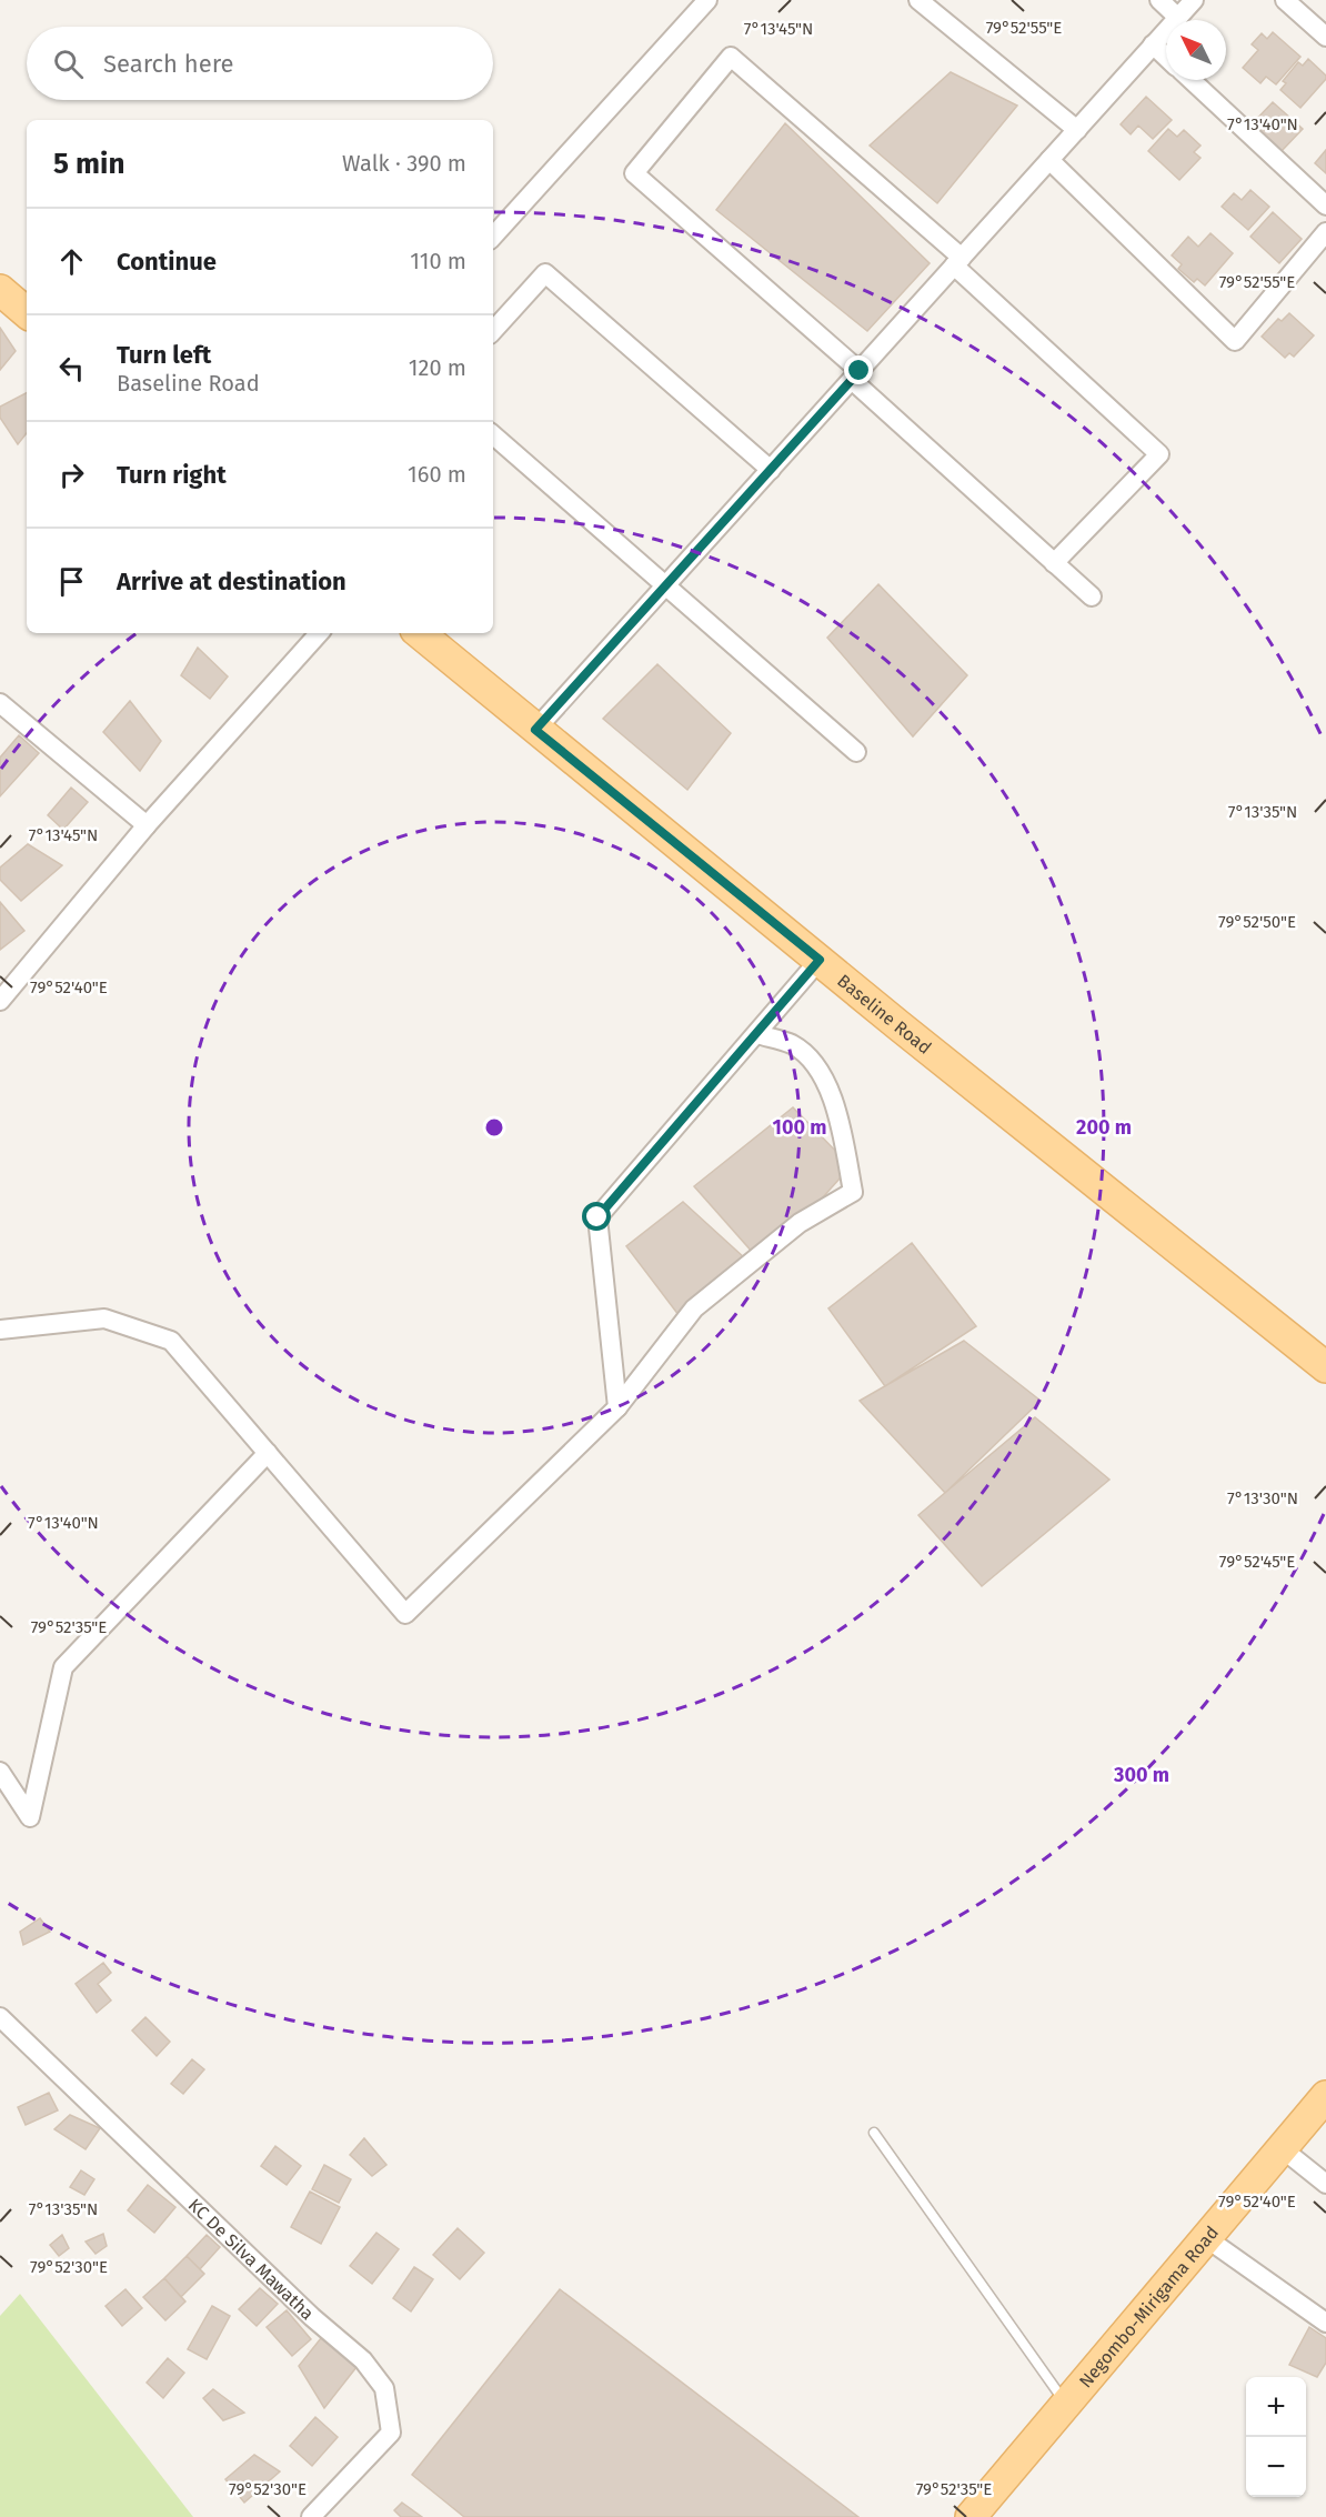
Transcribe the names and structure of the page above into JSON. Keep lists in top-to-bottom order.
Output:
{
  "streets": {
    "main road": ["Baseline Road", "Negombo-Mirigama Road"],
    "street": ["KC De Silva Mawatha"]
  },
  "north": "top left",
  "page": {
    "search": "Search here",
    "heading": ["5 min", "Walk · 390 m"],
    "list": [
      ["Continue", "110 m"],
      ["Turn left", "Baseline Road", "120 m"],
      ["Turn right", "160 m"],
      "Arrive at destination"
    ],
    "map_buttons": ["+", "−"]
  },
  "coordinates": [
    "79°52'55\"E",
    "7°13'45\"N",
    "7°13'40\"N",
    "7°13'35\"N",
    "79°52'50\"E",
    "79°52'40\"E",
    "7°13'30\"N",
    "79°52'45\"E",
    "79°52'35\"E",
    "79°52'30\"E"
  ],
  "rings": ["100 m", "200 m", "300 m"]
}
